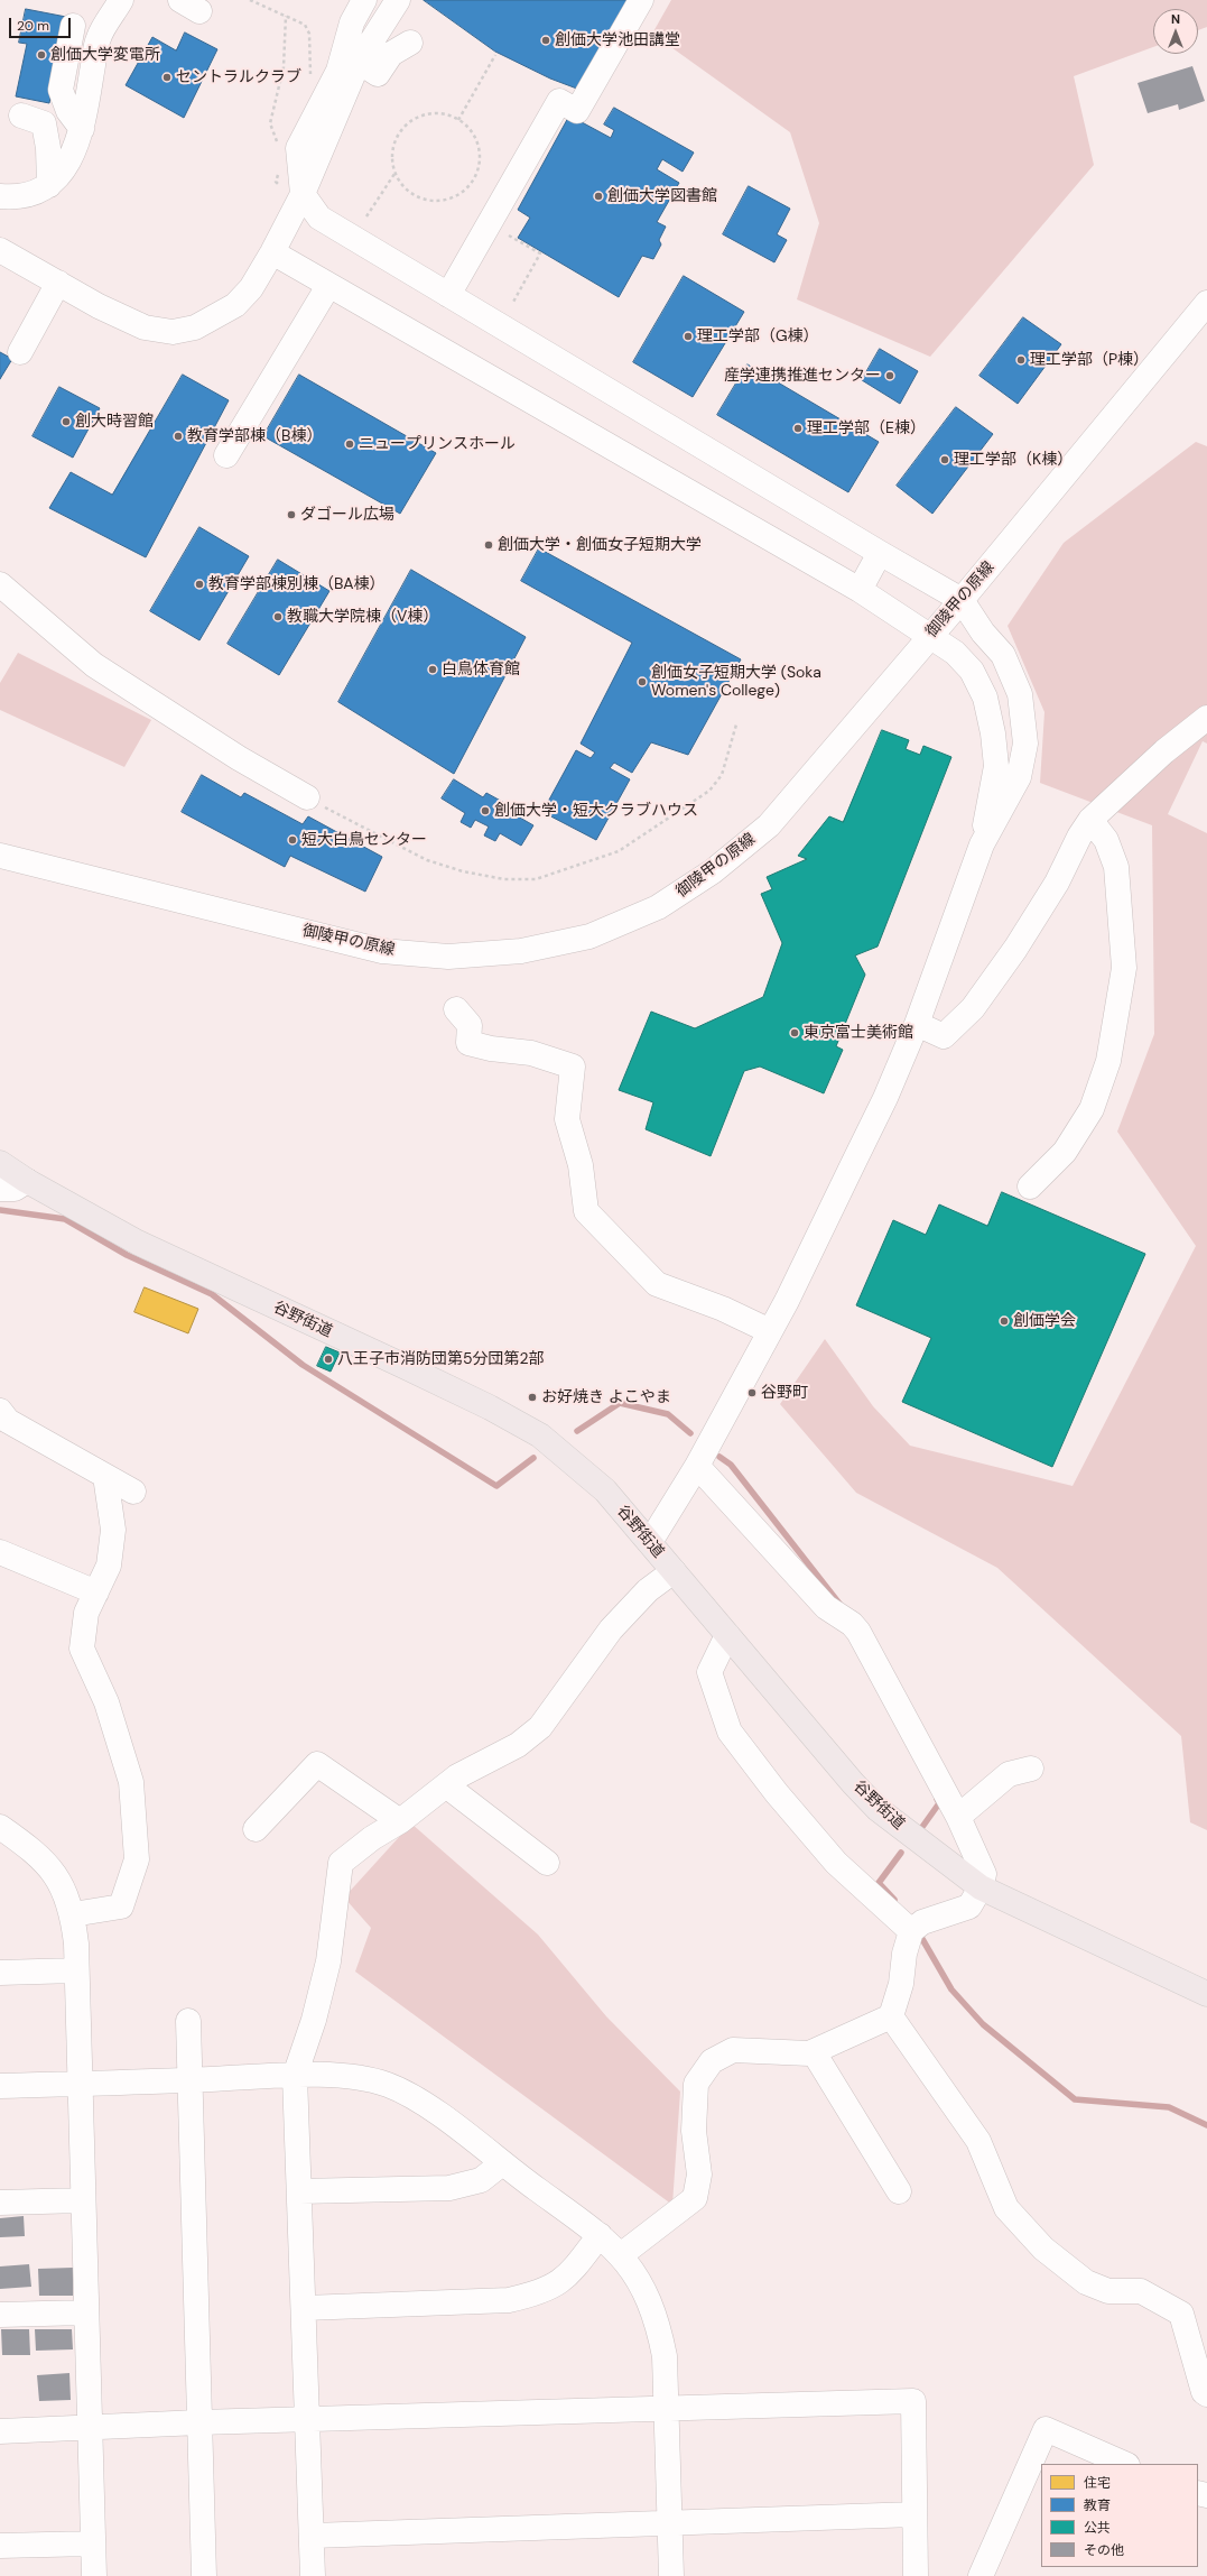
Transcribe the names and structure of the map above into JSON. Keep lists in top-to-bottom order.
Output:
{
  "streets": {
    "main road": ["谷野街道"],
    "street": ["御陵甲の原線"]
  },
  "places": [
    "創価大学池田講堂",
    "創価大学変電所",
    "セントラルクラブ",
    "創価大学図書館",
    "理工学部（G棟）",
    "理工学部（P棟）",
    "産学連携推進センター",
    "創大時習館",
    "理工学部（E棟）",
    "教育学部棟（B棟）",
    "ニュープリンスホール",
    "理工学部（K棟）",
    "ダゴール広場",
    "創価大学・創価女子短期大学",
    "教育学部棟別棟（BA棟）",
    "教職大学院棟（V棟）",
    "白鳥体育館",
    "創価女子短期大学 (Soka Women's College)",
    "創価大学・短大クラブハウス",
    "短大白鳥センター",
    "東京富士美術館",
    "創価学会",
    "八王子市消防団第5分団第2部",
    "谷野町",
    "お好焼き よこやま"
  ],
  "legend": [
    "住宅",
    "教育",
    "公共",
    "その他"
  ],
  "scale_bar": "20 m",
  "north": "top"
}
